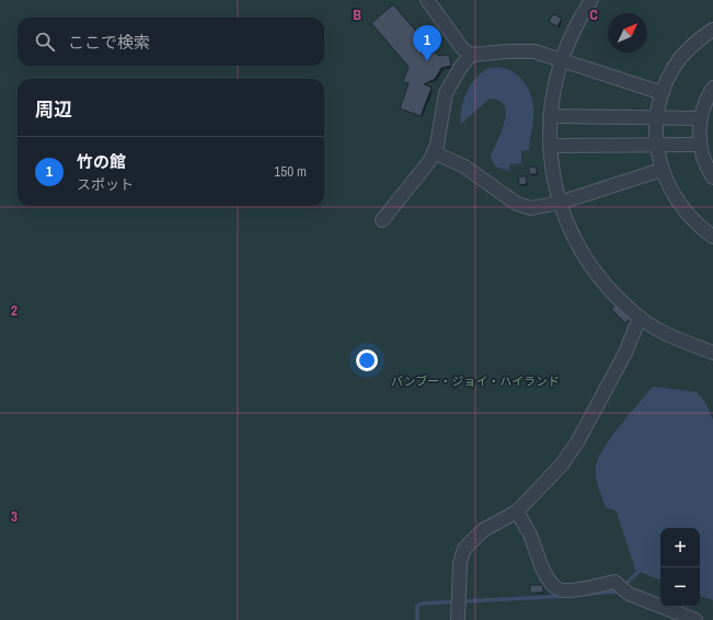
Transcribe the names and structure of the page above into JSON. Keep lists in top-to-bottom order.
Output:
{
  "parks": ["バンブー・ジョイ・ハイランド"],
  "north": "top right",
  "page": {
    "search": "ここで検索",
    "pins": "1",
    "heading": "周辺",
    "list": [
      {
        "mark": "1",
        "name": "竹の館",
        "note": "スポット",
        "value": "150 m"
      }
    ],
    "map_buttons": ["+", "−"]
  },
  "grid": {
    "columns": ["B", "C"],
    "rows": ["2", "3"]
  }
}
